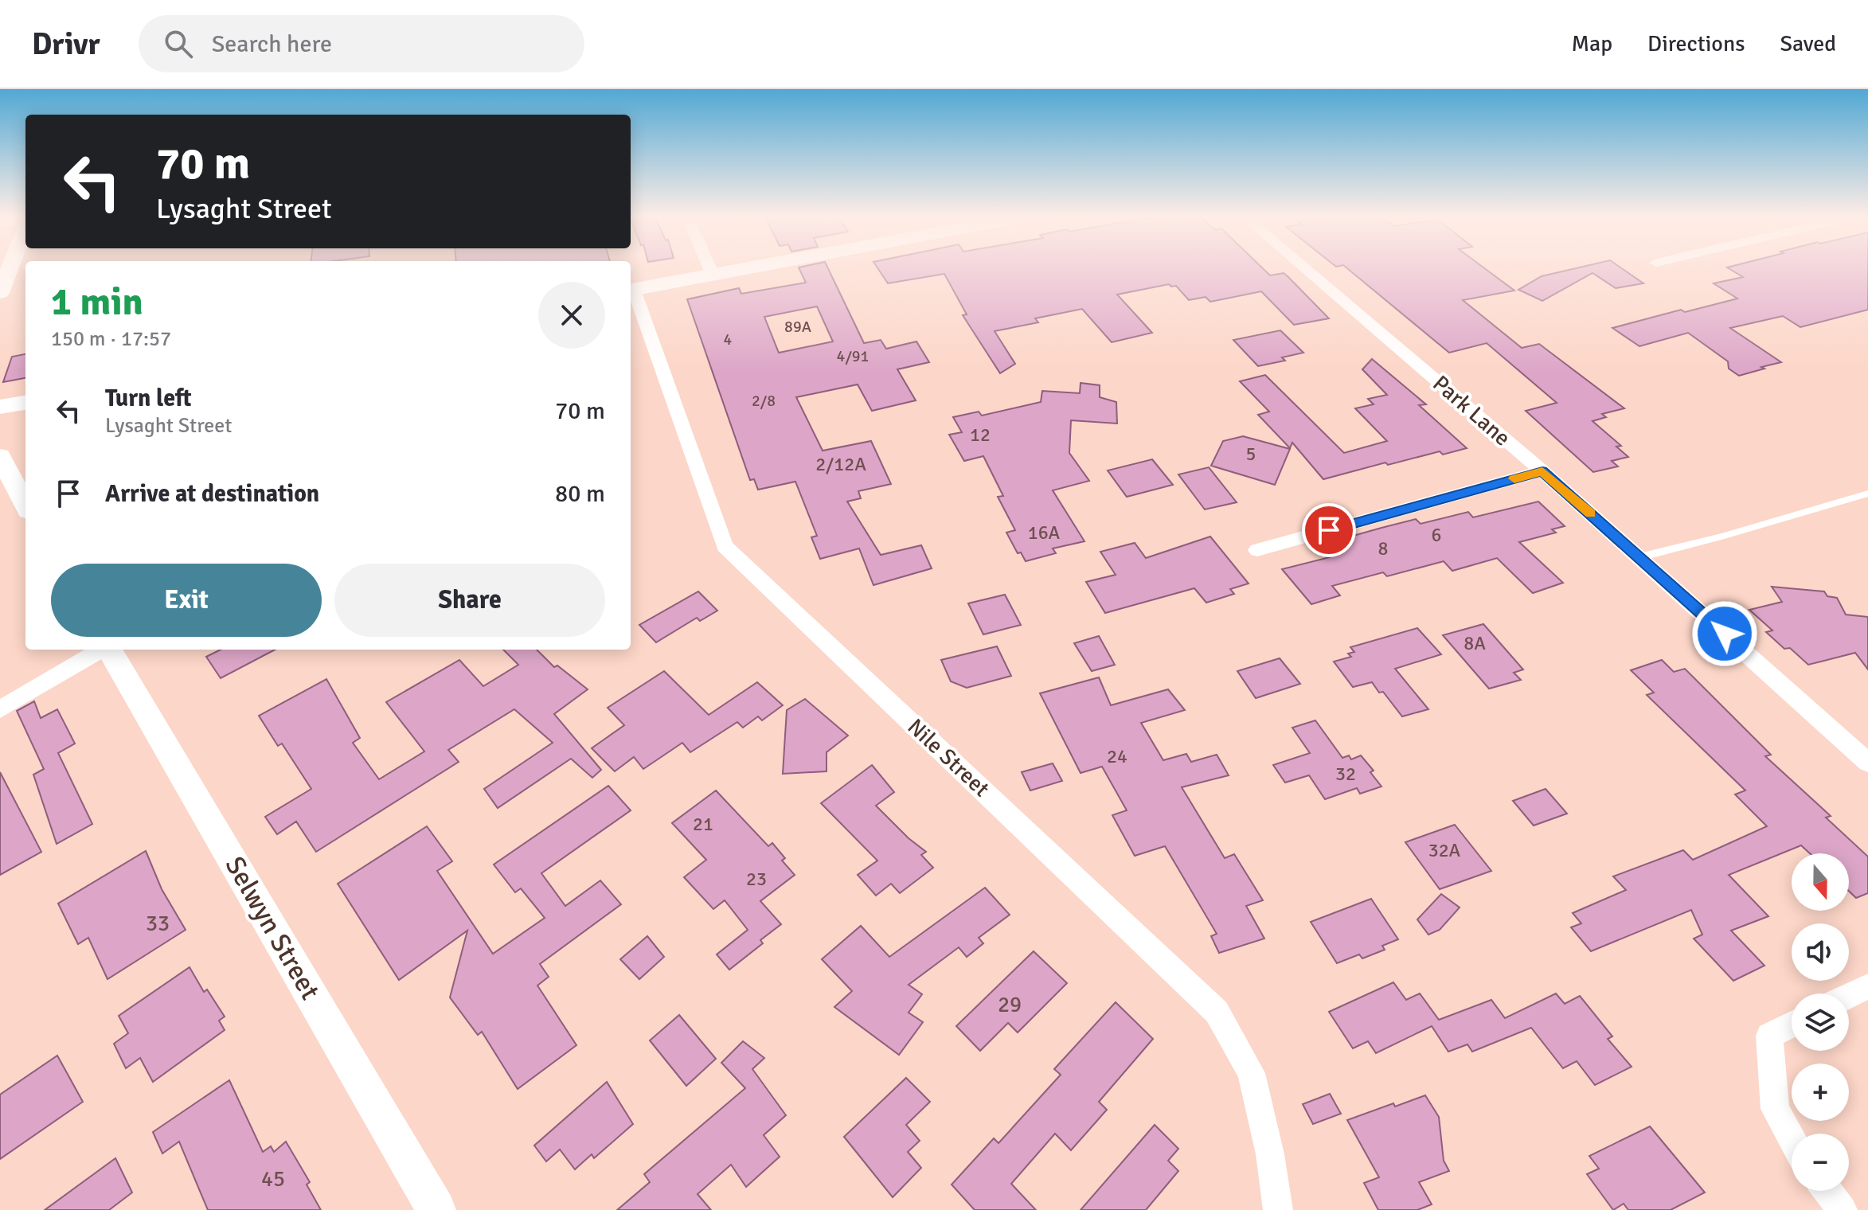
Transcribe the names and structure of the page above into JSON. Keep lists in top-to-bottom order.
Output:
{
  "streets": {
    "street": ["Park Lane", "Nile Street", "Selwyn Street"]
  },
  "house_numbers": [
    "89A",
    "4",
    "4/91",
    "2/8",
    "12",
    "5",
    "2/12A",
    "16A",
    "6",
    "8",
    "8A",
    "24",
    "32",
    "21",
    "32A",
    "23",
    "33",
    "29",
    "45"
  ],
  "north": "bottom",
  "page": {
    "header": "Drivr",
    "search": "Search here",
    "nav": ["Map", "Directions", "Saved"],
    "turn": ["70 m", "Lysaght Street"],
    "heading": ["1 min", "150 m · 17:57"],
    "list": [
      {
        "name": "Turn left",
        "note": "Lysaght Street",
        "value": "70 m"
      },
      {
        "name": "Arrive at destination",
        "value": "80 m"
      }
    ],
    "buttons": ["Exit", "Share"],
    "map_buttons": ["+", "−"]
  }
}
